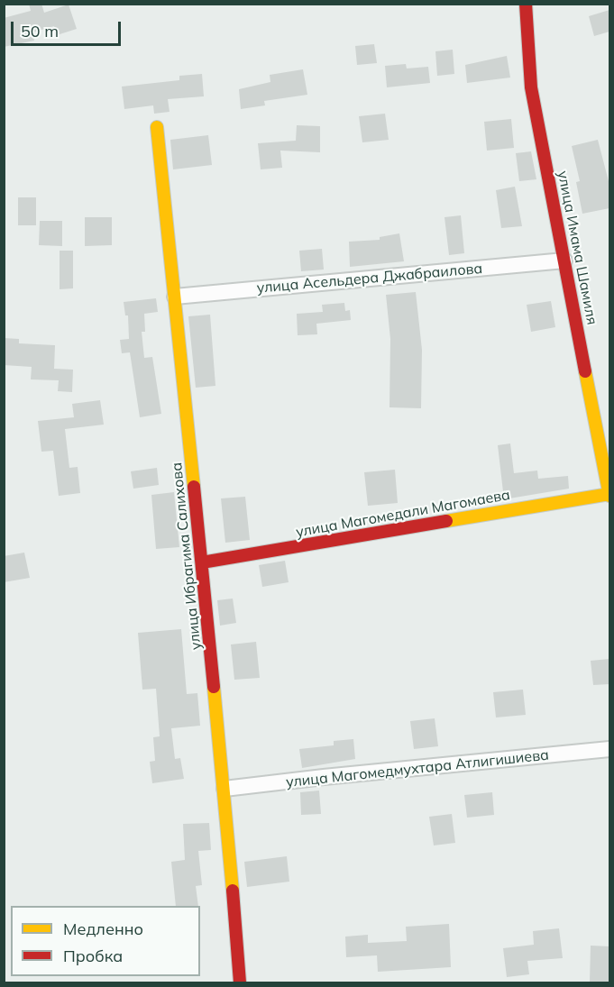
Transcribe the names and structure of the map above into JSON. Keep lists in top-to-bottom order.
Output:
{
  "streets": {
    "street": [
      "улица Имама Шамиля",
      "улица Асельдера Джабраилова",
      "улица Магомедали Магомаева",
      "улица Ибрагима Салихова",
      "улица Магомедмухтара Атлигишиева"
    ]
  },
  "crossings": [
    ["улица Имама Шамиля", "улица Асельдера Джабраилова"],
    ["улица Имама Шамиля", "улица Магомедали Магомаева"],
    ["улица Асельдера Джабраилова", "улица Ибрагима Салихова"],
    ["улица Магомедали Магомаева", "улица Ибрагима Салихова"],
    ["улица Ибрагима Салихова", "улица Магомедмухтара Атлигишиева"]
  ],
  "legend": ["Медленно", "Пробка"],
  "scale_bar": "50 m"
}
